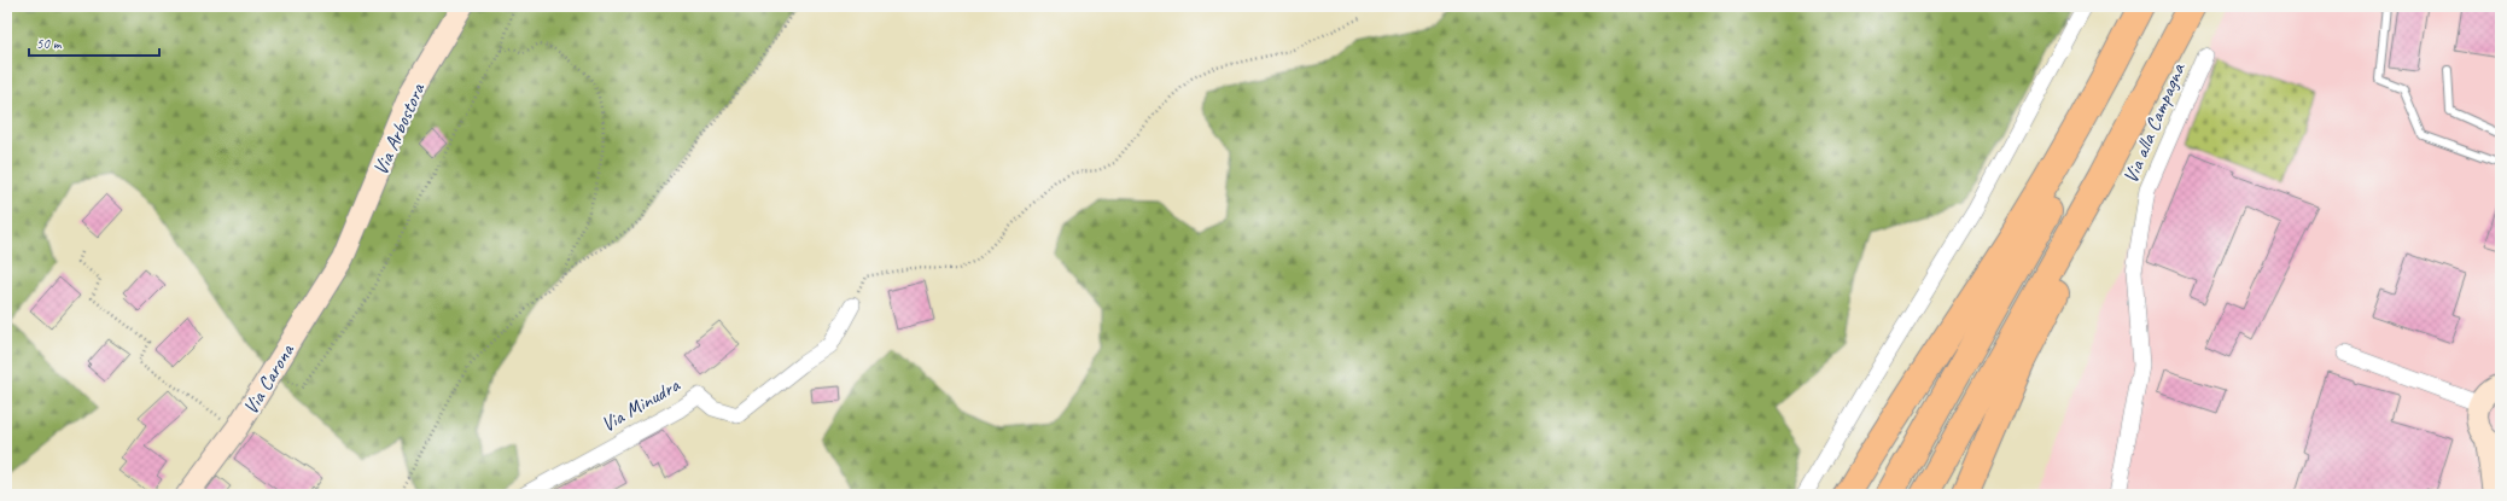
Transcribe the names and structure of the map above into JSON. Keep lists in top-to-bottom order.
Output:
{
  "streets": {
    "street": [
      "Via alla Campagna",
      "Via Arbostora",
      "Via Carona",
      "Via Minudra"
    ]
  },
  "crossings": [
    ["Via Arbostora", "Via Carona"]
  ],
  "scale_bar": "50 m"
}
